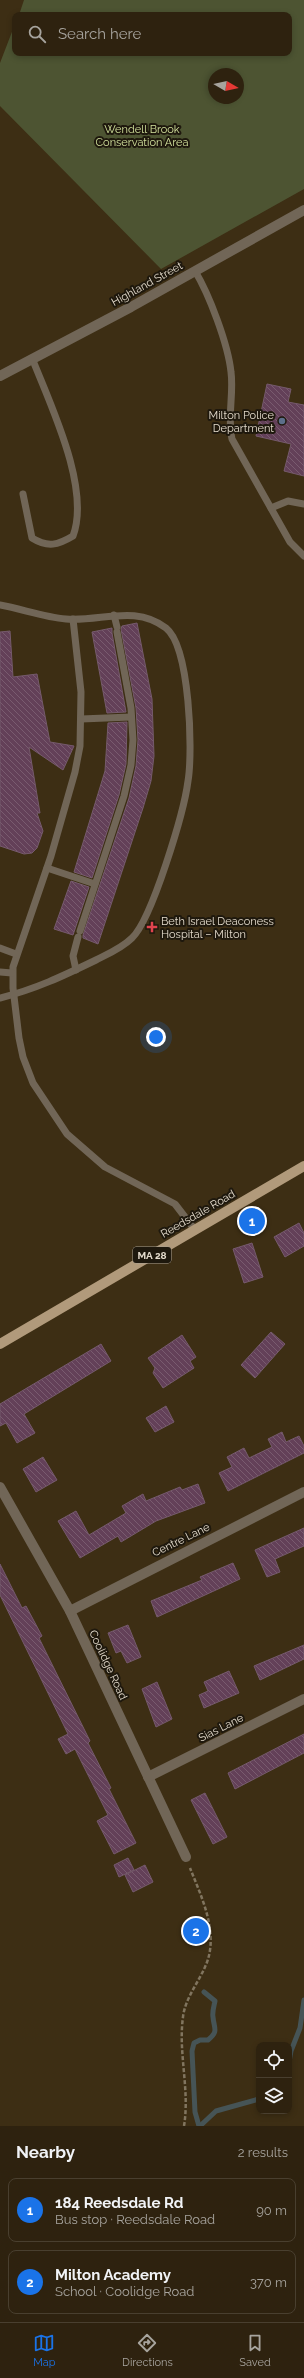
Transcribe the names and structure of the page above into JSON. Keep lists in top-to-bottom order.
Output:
{
  "streets": {
    "main road": ["Reedsdale Road", "MA 28"],
    "street": [
      "Highland Street",
      "Centre Lane",
      "Coolidge Road",
      "Sias Lane"
    ]
  },
  "crossings": [
    ["Centre Lane", "Coolidge Road"],
    ["Coolidge Road", "Sias Lane"]
  ],
  "parks": ["Wendell Brook Conservation Area"],
  "places": {
    "other": ["Milton Police Department"],
    "health": ["Beth Israel Deaconess Hospital – Milton"]
  },
  "north": "right",
  "page": {
    "search": "Search here",
    "pins": ["1", "2"],
    "heading": ["Nearby", "2 results"],
    "list": [
      {
        "mark": "1",
        "name": "184 Reedsdale Rd",
        "note": "Bus stop · Reedsdale Road",
        "value": "90 m"
      },
      {
        "mark": "2",
        "name": "Milton Academy",
        "note": "School · Coolidge Road",
        "value": "370 m"
      }
    ],
    "nav": ["Map", "Directions", "Saved"]
  }
}
